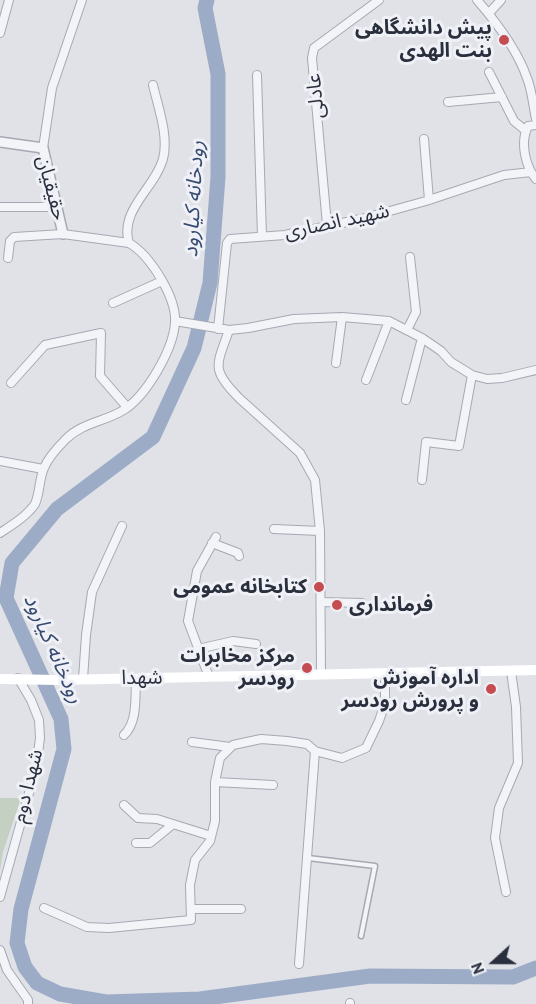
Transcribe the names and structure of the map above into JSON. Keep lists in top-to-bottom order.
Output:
{
  "streets": {
    "main road": ["شهدا"],
    "street": [
      "عادلی",
      "حقیقیان",
      "شهید انصاری",
      "شهدا دوم"
    ]
  },
  "crossings": [
    ["عادلی", "شهید انصاری"],
    ["شهدا", "شهدا دوم"]
  ],
  "water": ["رودخانه کیارود"],
  "places": [
    "پیش دانشگاهى بنت الهدى",
    "کتابخانه عمومى",
    "فرماندارى",
    "مرکز مخابرات رودسر",
    "اداره آموزش و پرورش رودسر"
  ],
  "north": "left"
}
